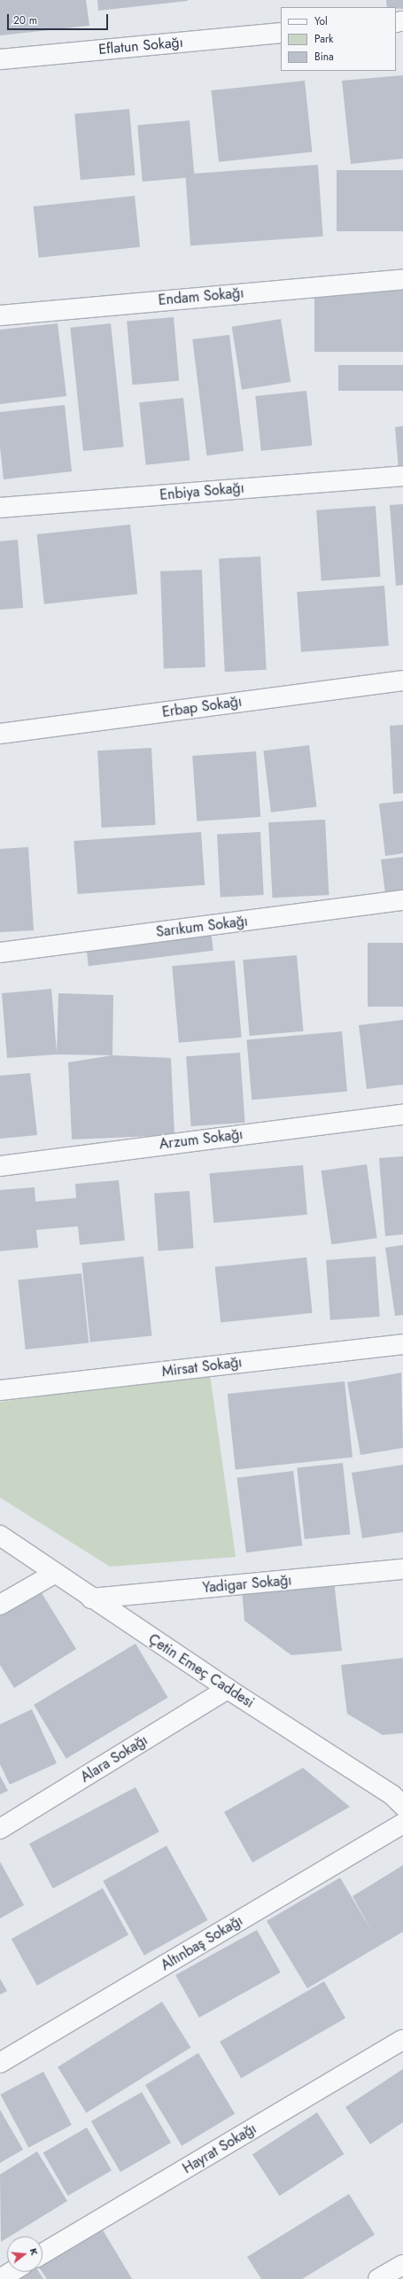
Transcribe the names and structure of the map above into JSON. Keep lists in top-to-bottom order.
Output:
{
  "streets": {
    "street": [
      "Eflatun Sokağı",
      "Endam Sokağı",
      "Enbiya Sokağı",
      "Erbap Sokağı",
      "Sarıkum Sokağı",
      "Arzum Sokağı",
      "Mirsat Sokağı",
      "Yadigar Sokağı",
      "Çetin Emeç Caddesi",
      "Alara Sokağı",
      "Altınbaş Sokağı",
      "Hayrat Sokağı"
    ]
  },
  "crossings": [
    ["Yadigar Sokağı", "Çetin Emeç Caddesi"],
    ["Çetin Emeç Caddesi", "Alara Sokağı"]
  ],
  "legend": ["Yol", "Park", "Bina"],
  "scale_bar": "20 m",
  "north": "right"
}
